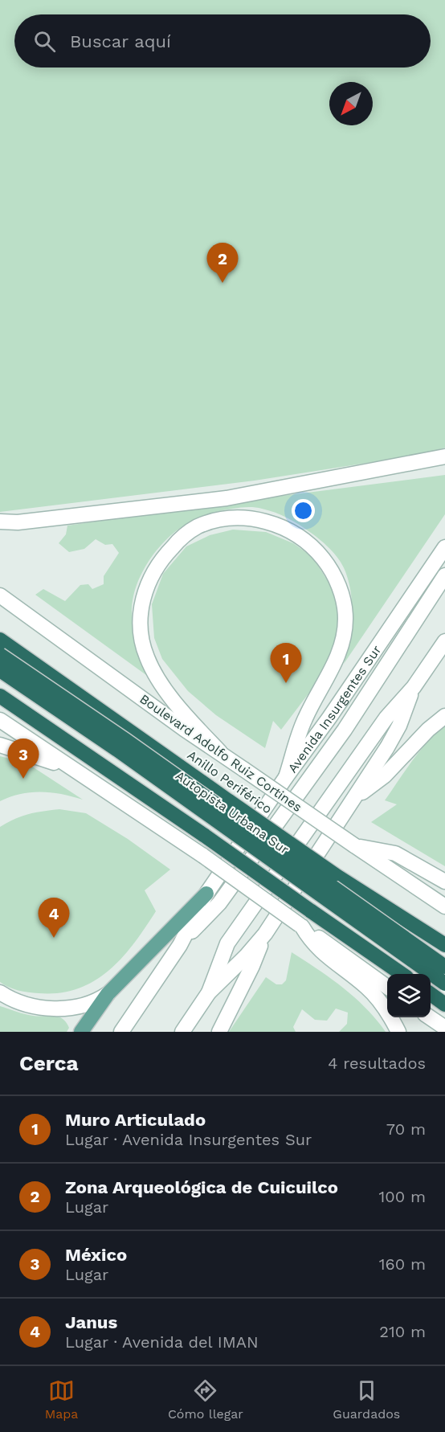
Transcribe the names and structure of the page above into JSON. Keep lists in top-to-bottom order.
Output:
{
  "streets": {
    "highway": ["Anillo Periférico", "Autopista Urbana Sur"],
    "main road": ["Avenida Insurgentes Sur", "Boulevard Adolfo Ruiz Cortines"]
  },
  "north": "bottom left",
  "page": {
    "search": "Buscar aquí",
    "pins": [
      "2",
      "1",
      "3",
      "4"
    ],
    "heading": ["Cerca", "4 resultados"],
    "list": [
      {
        "mark": "1",
        "name": "Muro Articulado",
        "note": "Lugar · Avenida Insurgentes Sur",
        "value": "70 m"
      },
      {
        "mark": "2",
        "name": "Zona Arqueológica de Cuicuilco",
        "note": "Lugar",
        "value": "100 m"
      },
      {
        "mark": "3",
        "name": "México",
        "note": "Lugar",
        "value": "160 m"
      },
      {
        "mark": "4",
        "name": "Janus",
        "note": "Lugar · Avenida del IMAN",
        "value": "210 m"
      }
    ],
    "nav": ["Mapa", "Cómo llegar", "Guardados"]
  }
}
